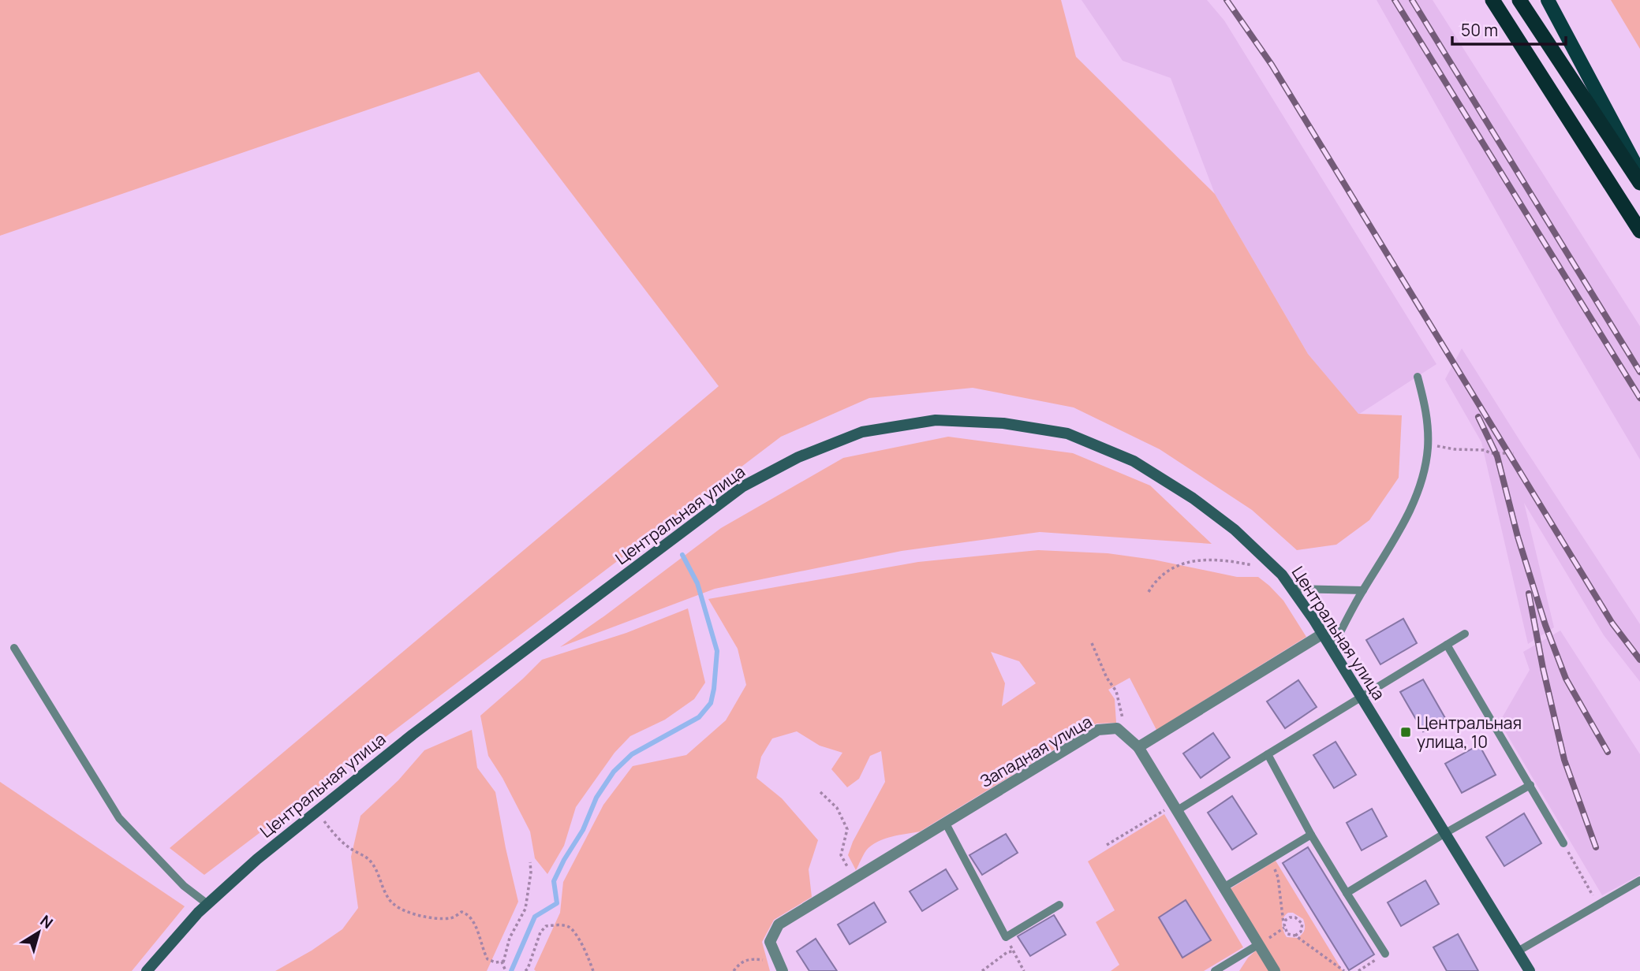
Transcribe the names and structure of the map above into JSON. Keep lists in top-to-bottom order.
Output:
{
  "streets": {
    "main road": ["Центральная улица"],
    "street": ["Западная улица"]
  },
  "places": {
    "transit": ["Центральная улица, 10"]
  },
  "scale_bar": "50 m",
  "north": "top right"
}
